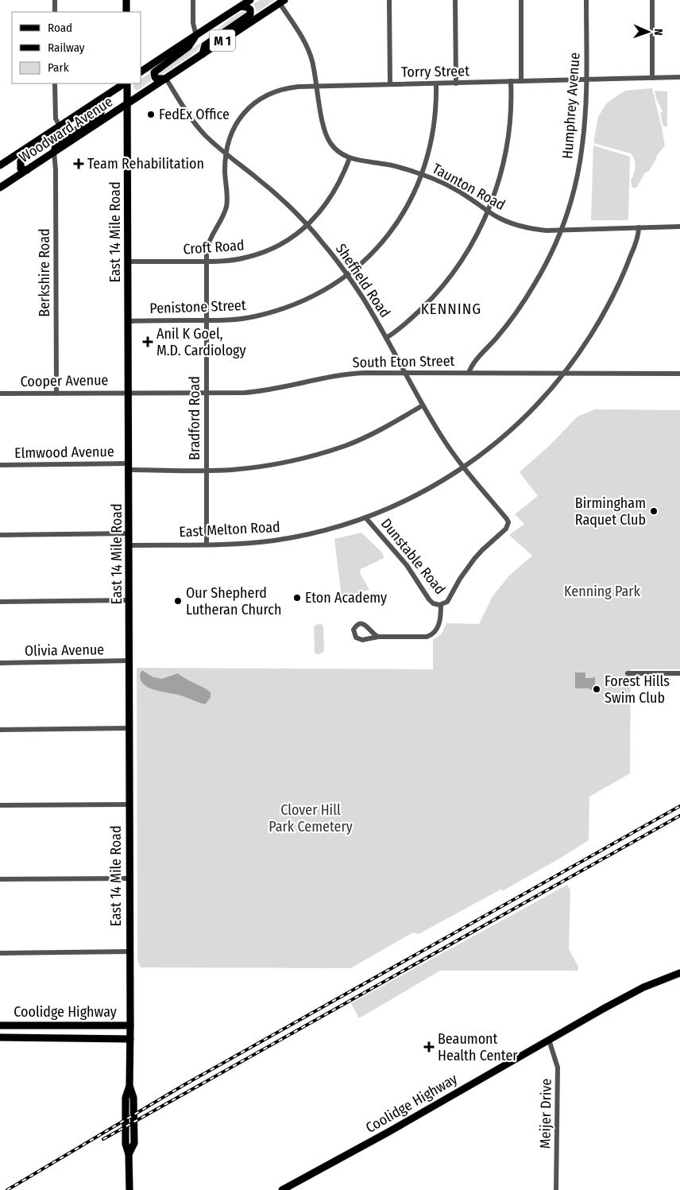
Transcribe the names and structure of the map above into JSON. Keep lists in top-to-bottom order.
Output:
{
  "streets": {
    "main road": [
      "M 1",
      "Woodward Avenue",
      "East 14 Mile Road",
      "Coolidge Highway"
    ],
    "street": [
      "Torry Street",
      "Humphrey Avenue",
      "Taunton Road",
      "Croft Road",
      "Berkshire Road",
      "Sheffield Road",
      "Penistone Street",
      "South Eton Street",
      "Cooper Avenue",
      "Bradford Road",
      "Elmwood Avenue",
      "East Melton Road",
      "Dunstable Road",
      "Olivia Avenue",
      "Meijer Drive"
    ]
  },
  "crossings": [
    ["Torry Street", "Humphrey Avenue"],
    ["Torry Street", "Taunton Road"],
    ["Torry Street", "Sheffield Road"],
    ["Torry Street", "Penistone Street"],
    ["Torry Street", "Bradford Road"],
    ["Humphrey Avenue", "Taunton Road"],
    ["Humphrey Avenue", "South Eton Street"],
    ["Woodward Avenue", "Taunton Road"],
    ["Woodward Avenue", "East 14 Mile Road"],
    ["Woodward Avenue", "Berkshire Road"],
    ["Woodward Avenue", "Sheffield Road"],
    ["Taunton Road", "Croft Road"],
    ["Taunton Road", "Penistone Street"],
    ["Taunton Road", "East Melton Road"],
    ["East 14 Mile Road", "Croft Road"],
    ["East 14 Mile Road", "Penistone Street"],
    ["East 14 Mile Road", "South Eton Street"],
    ["East 14 Mile Road", "Cooper Avenue"],
    ["East 14 Mile Road", "Elmwood Avenue"],
    ["East 14 Mile Road", "East Melton Road"],
    ["East 14 Mile Road", "Olivia Avenue"],
    ["East 14 Mile Road", "Coolidge Highway"],
    ["Croft Road", "Sheffield Road"],
    ["Croft Road", "Bradford Road"],
    ["Berkshire Road", "Cooper Avenue"],
    ["Sheffield Road", "Penistone Street"],
    ["Sheffield Road", "South Eton Street"],
    ["Sheffield Road", "Bradford Road"],
    ["Sheffield Road", "Elmwood Avenue"],
    ["Sheffield Road", "East Melton Road"],
    ["Sheffield Road", "Dunstable Road"],
    ["Penistone Street", "Bradford Road"],
    ["South Eton Street", "Cooper Avenue"],
    ["South Eton Street", "Bradford Road"],
    ["South Eton Street", "East Melton Road"],
    ["Bradford Road", "Elmwood Avenue"],
    ["Bradford Road", "East Melton Road"],
    ["East Melton Road", "Dunstable Road"],
    ["Coolidge Highway", "Meijer Drive"]
  ],
  "districts": ["KENNING"],
  "parks": ["Kenning Park", "Clover Hill Park Cemetery"],
  "places": {
    "other": [
      "FedEx Office",
      "Birmingham Raquet Club",
      "Eton Academy",
      "Our Shepherd Lutheran Church",
      "Forest Hills Swim Club"
    ],
    "health": ["Team Rehabilitation", "Anil K Goel, M.D. Cardiology", "Beaumont Health Center"]
  },
  "legend": ["Road", "Railway", "Park"],
  "north": "right"
}
